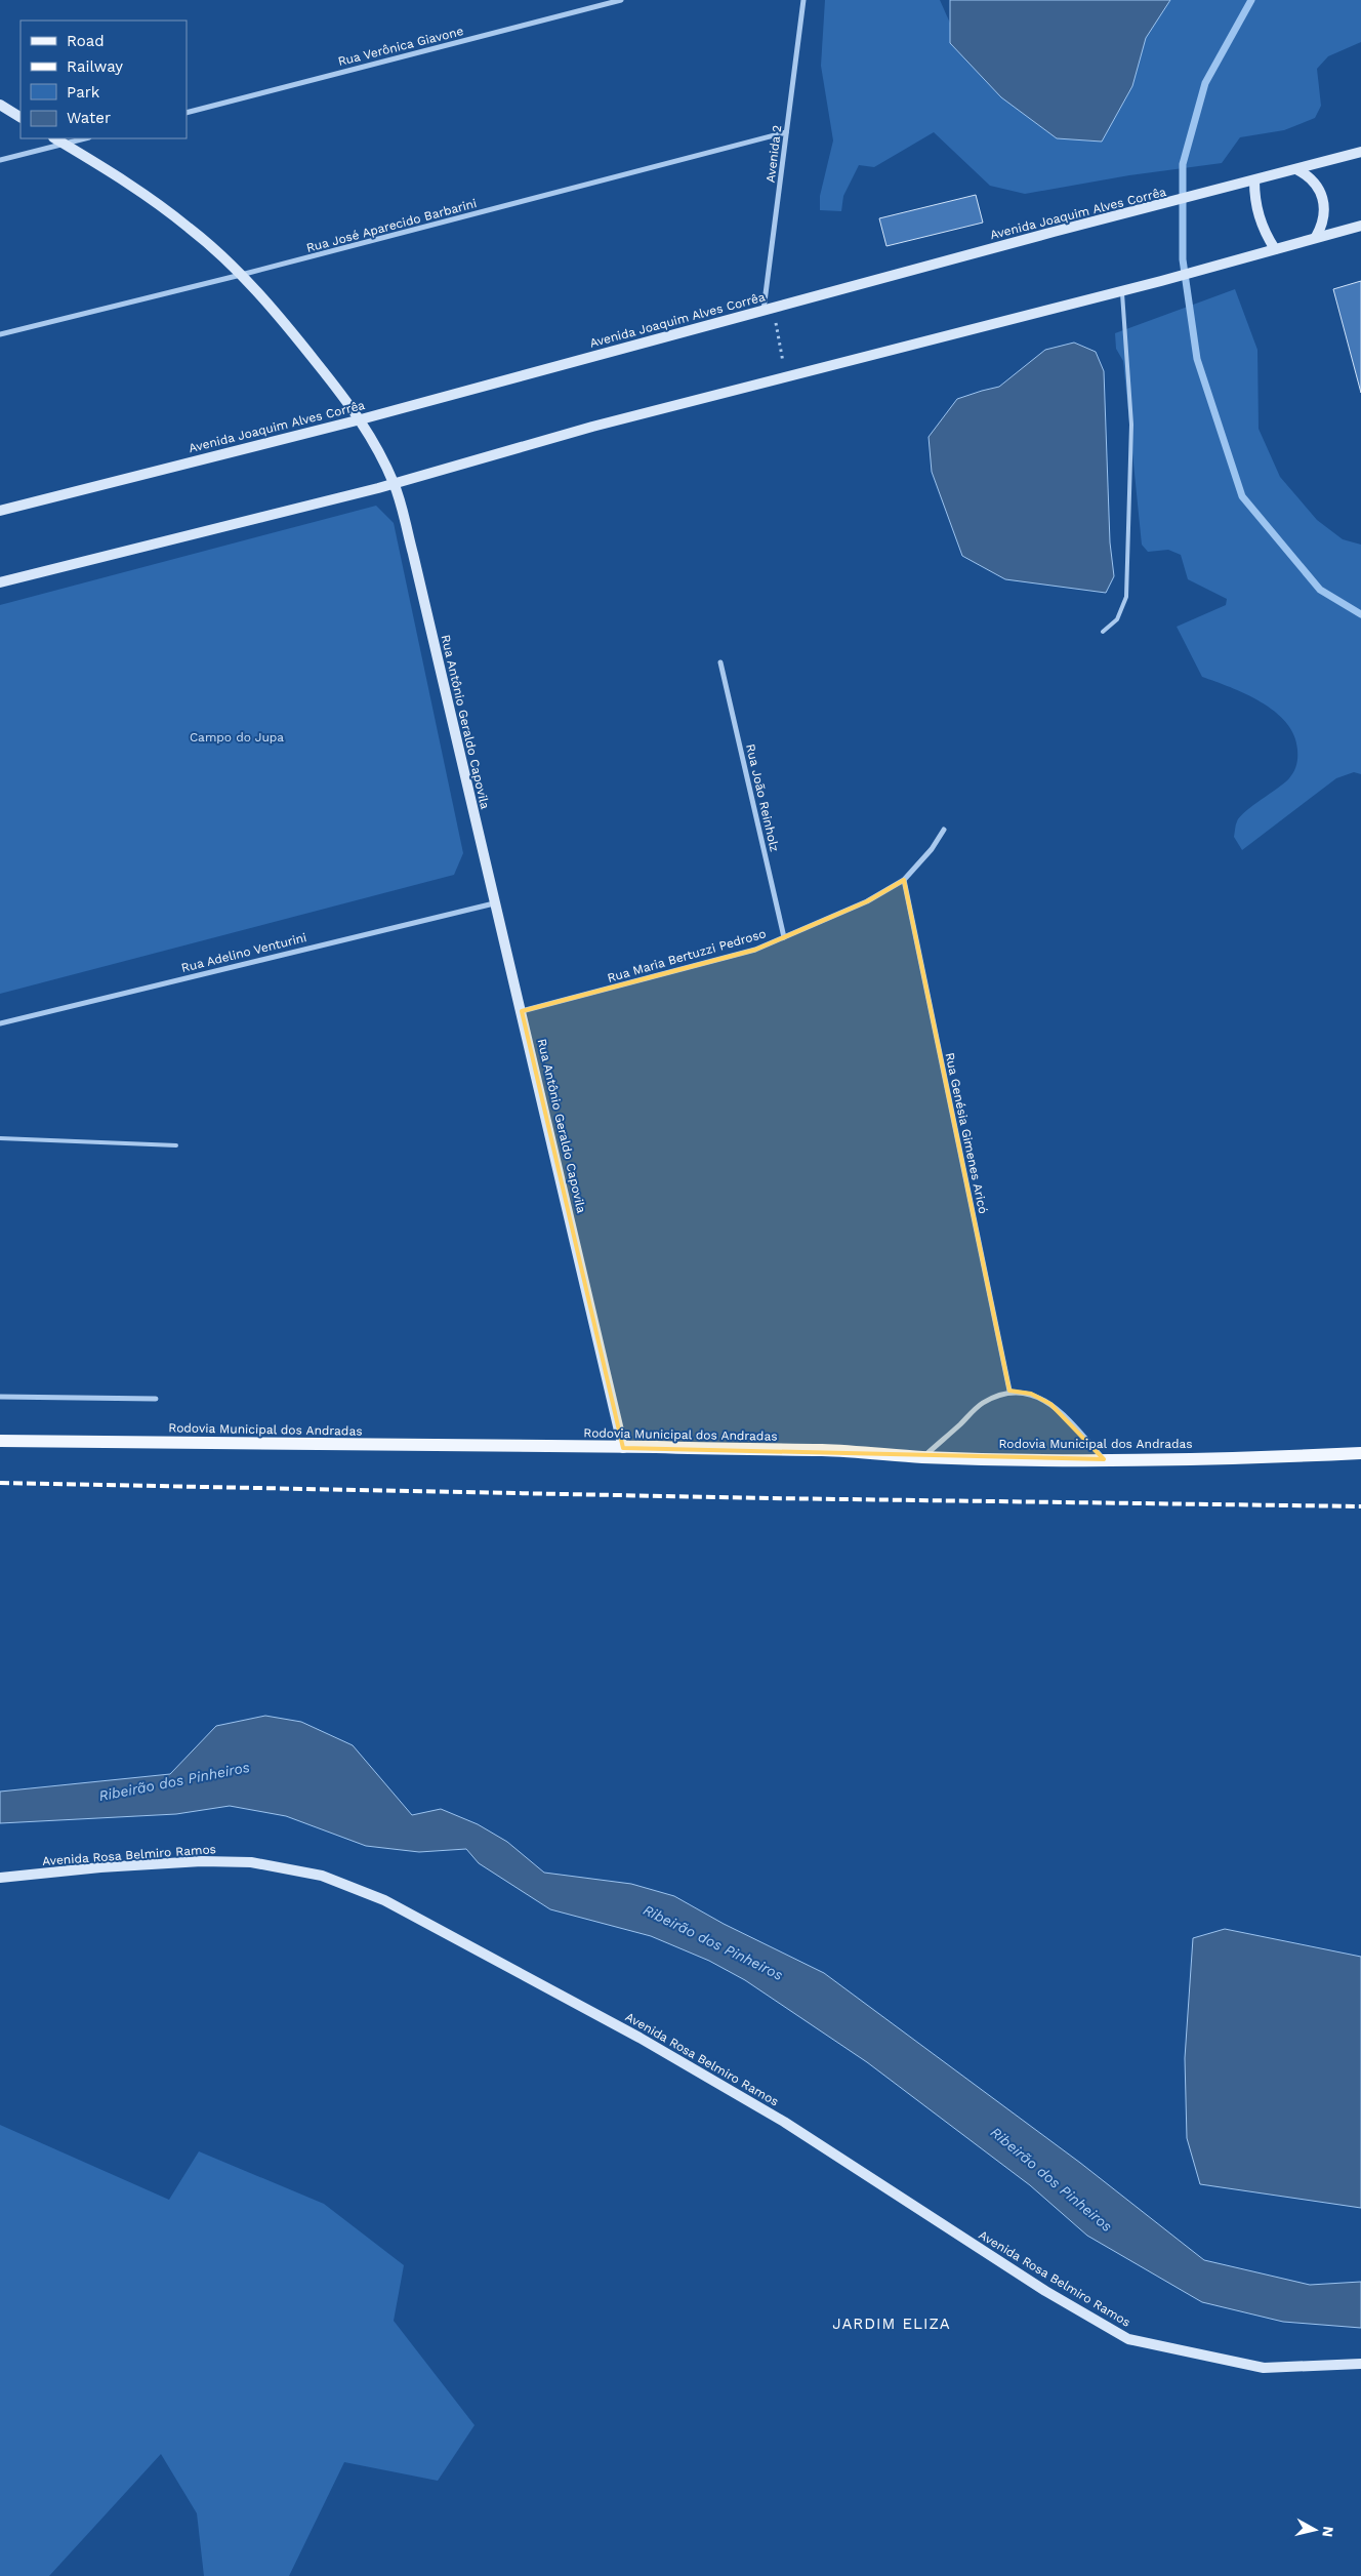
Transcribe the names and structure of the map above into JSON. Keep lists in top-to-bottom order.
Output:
{
  "streets": {
    "main road": [
      "Avenida Joaquim Alves Corrêa",
      "Rua Antônio Geraldo Capovila",
      "Rodovia Municipal dos Andradas",
      "Avenida Rosa Belmiro Ramos"
    ],
    "street": [
      "Rua Verônica Giavone",
      "Avenida 2",
      "Rua José Aparecido Barbarini",
      "Rua João Reinholz",
      "Rua Adelino Venturini",
      "Rua Maria Bertuzzi Pedroso",
      "Rua Genésia Gimenes Aricó"
    ]
  },
  "crossings": [
    ["Avenida 2", "Avenida Joaquim Alves Corrêa"],
    ["Avenida 2", "Rua José Aparecido Barbarini"],
    ["Avenida Joaquim Alves Corrêa", "Rua Antônio Geraldo Capovila"],
    ["Rua José Aparecido Barbarini", "Rua Antônio Geraldo Capovila"],
    ["Rua Antônio Geraldo Capovila", "Rua Adelino Venturini"],
    ["Rua Antônio Geraldo Capovila", "Rua Maria Bertuzzi Pedroso"],
    ["Rua Antônio Geraldo Capovila", "Rodovia Municipal dos Andradas"],
    ["Rua João Reinholz", "Rua Maria Bertuzzi Pedroso"],
    ["Rua Maria Bertuzzi Pedroso", "Rua Genésia Gimenes Aricó"]
  ],
  "districts": ["JARDIM ELIZA"],
  "water": ["Ribeirão dos Pinheiros"],
  "parks": ["Campo do Jupa"],
  "legend": [
    "Road",
    "Railway",
    "Park",
    "Water"
  ],
  "north": "right"
}
